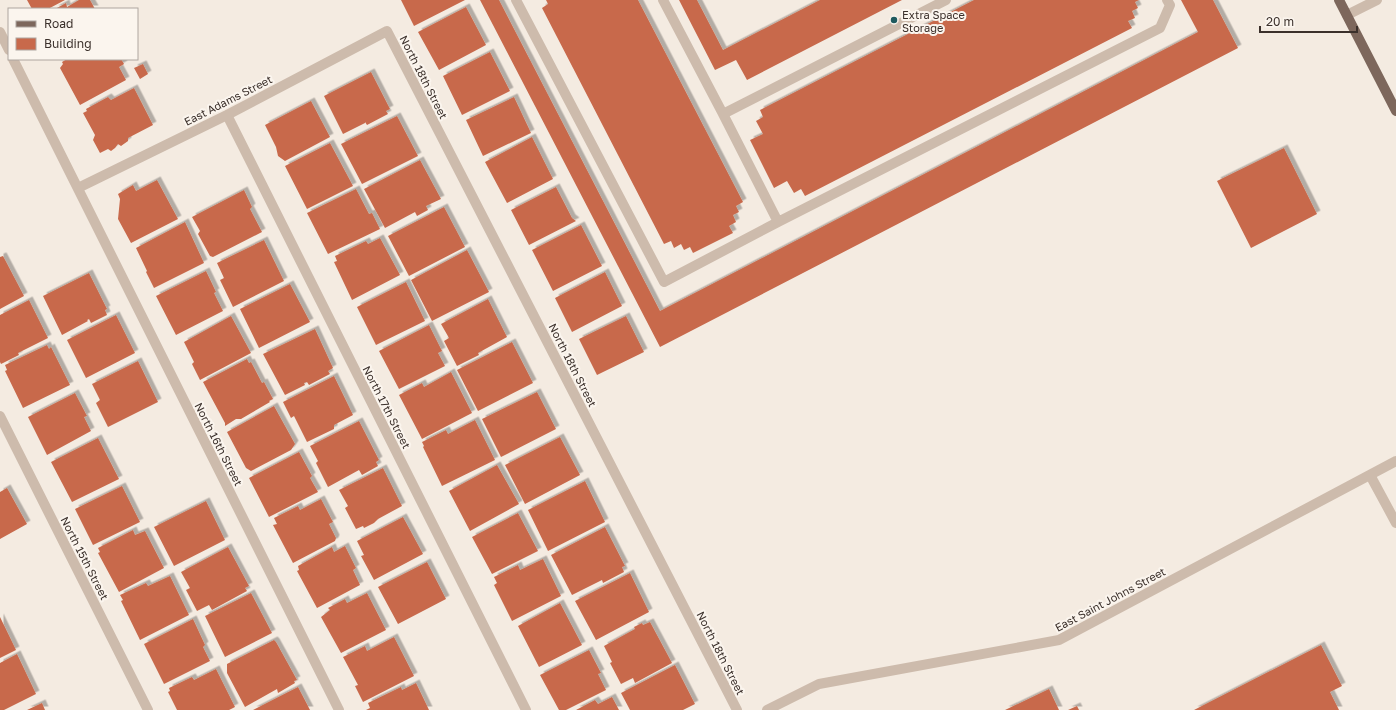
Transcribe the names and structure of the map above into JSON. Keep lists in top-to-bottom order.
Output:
{
  "streets": {
    "lane": [
      "North 18th Street",
      "East Adams Street",
      "North 17th Street",
      "North 16th Street",
      "North 15th Street",
      "East Saint Johns Street"
    ]
  },
  "crossings": [
    ["North 18th Street", "East Adams Street"],
    ["East Adams Street", "North 17th Street"],
    ["East Adams Street", "North 16th Street"]
  ],
  "places": ["Extra Space Storage"],
  "legend": ["Road", "Building"],
  "scale_bar": "20 m"
}
